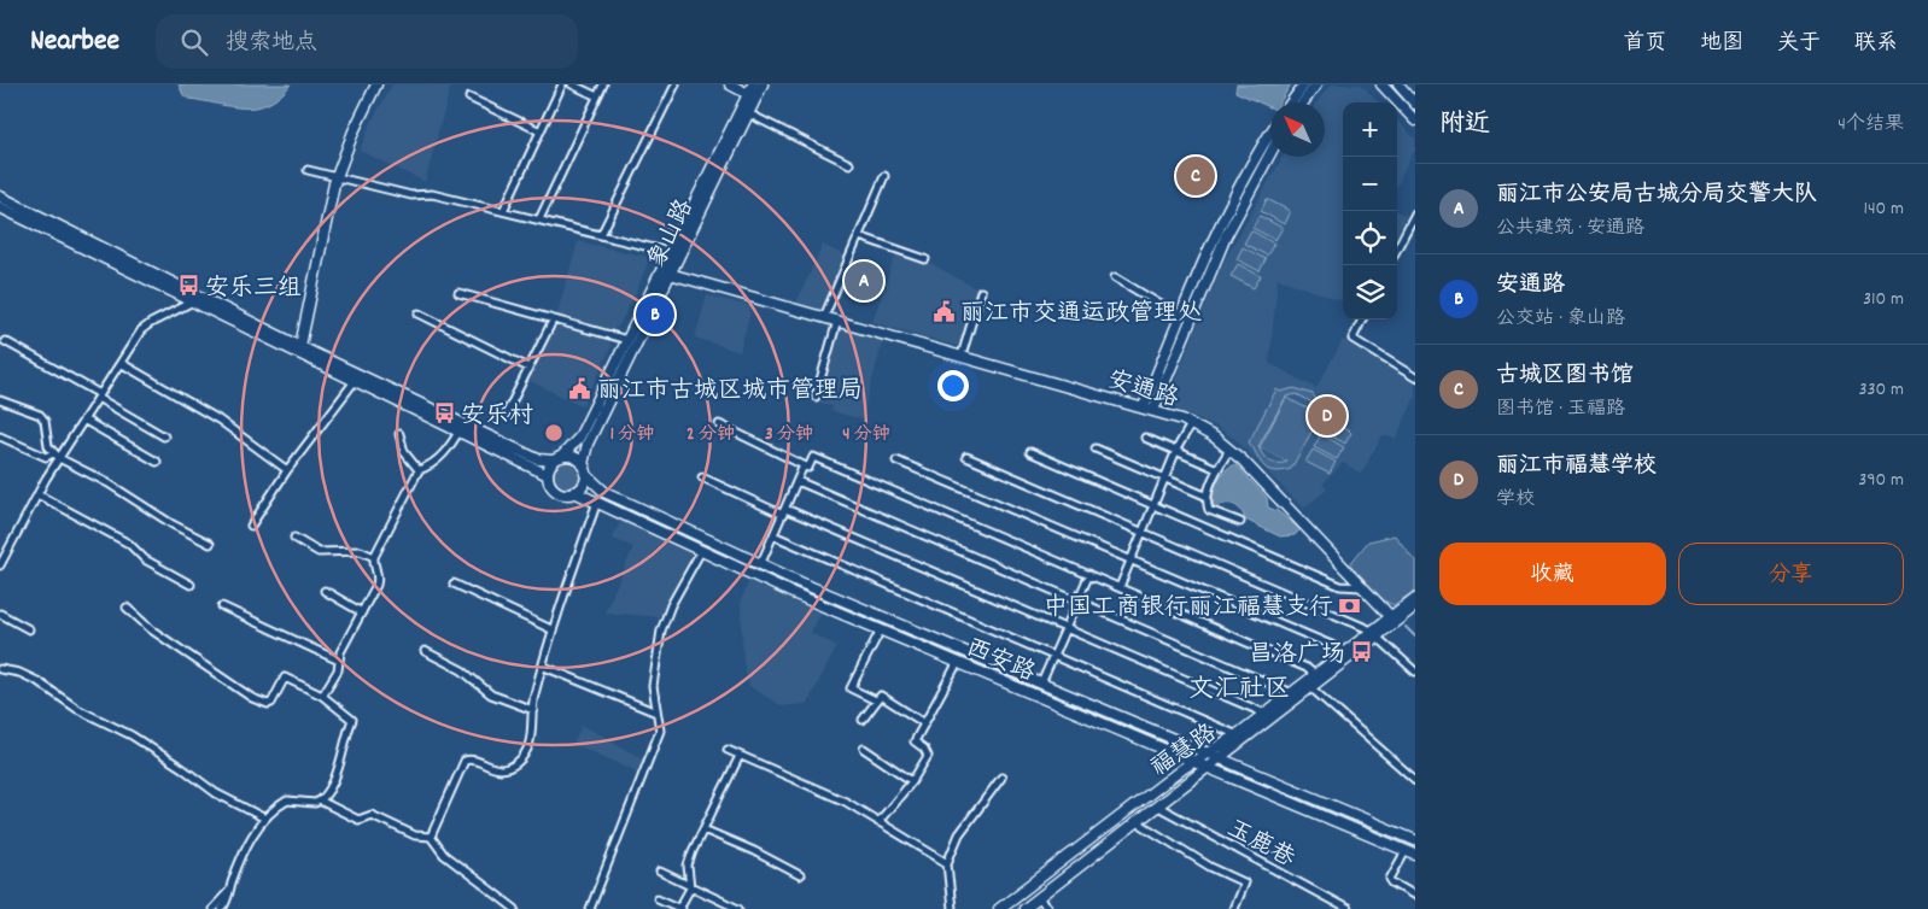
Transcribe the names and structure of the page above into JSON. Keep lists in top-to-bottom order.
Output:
{
  "streets": {
    "street": [
      "象山路",
      "安通路",
      "西安路",
      "福慧路",
      "玉鹿巷"
    ]
  },
  "crossings": [
    ["象山路", "安通路"],
    ["象山路", "西安路"],
    ["安通路", "福慧路"],
    ["西安路", "福慧路"],
    ["福慧路", "玉鹿巷"]
  ],
  "districts": ["文汇社区"],
  "places": {
    "bus stop": ["安乐三组", "安乐村", "昌洛广场"],
    "public building": ["丽江市交通运政管理处", "丽江市古城区城市管理局"],
    "bank": ["中国工商银行丽江福慧支行"]
  },
  "north": "top left",
  "page": {
    "header": "Nearbee",
    "search": "搜索地点",
    "nav": [
      "首页",
      "地图",
      "关于",
      "联系"
    ],
    "heading": ["附近", "4个结果"],
    "map_buttons": ["+", "−"],
    "pins": [
      "C",
      "A",
      "B",
      "D"
    ],
    "list": [
      {
        "mark": "A",
        "name": "丽江市公安局古城分局交警大队",
        "note": "公共建筑 · 安通路",
        "value": "140 m"
      },
      {
        "mark": "B",
        "name": "安通路",
        "note": "公交站 · 象山路",
        "value": "310 m"
      },
      {
        "mark": "C",
        "name": "古城区图书馆",
        "note": "图书馆 · 玉福路",
        "value": "330 m"
      },
      {
        "mark": "D",
        "name": "丽江市福慧学校",
        "note": "学校",
        "value": "390 m"
      }
    ],
    "buttons": ["收藏", "分享"]
  },
  "rings": [
    "1 分钟",
    "2 分钟",
    "3 分钟",
    "4 分钟"
  ]
}
